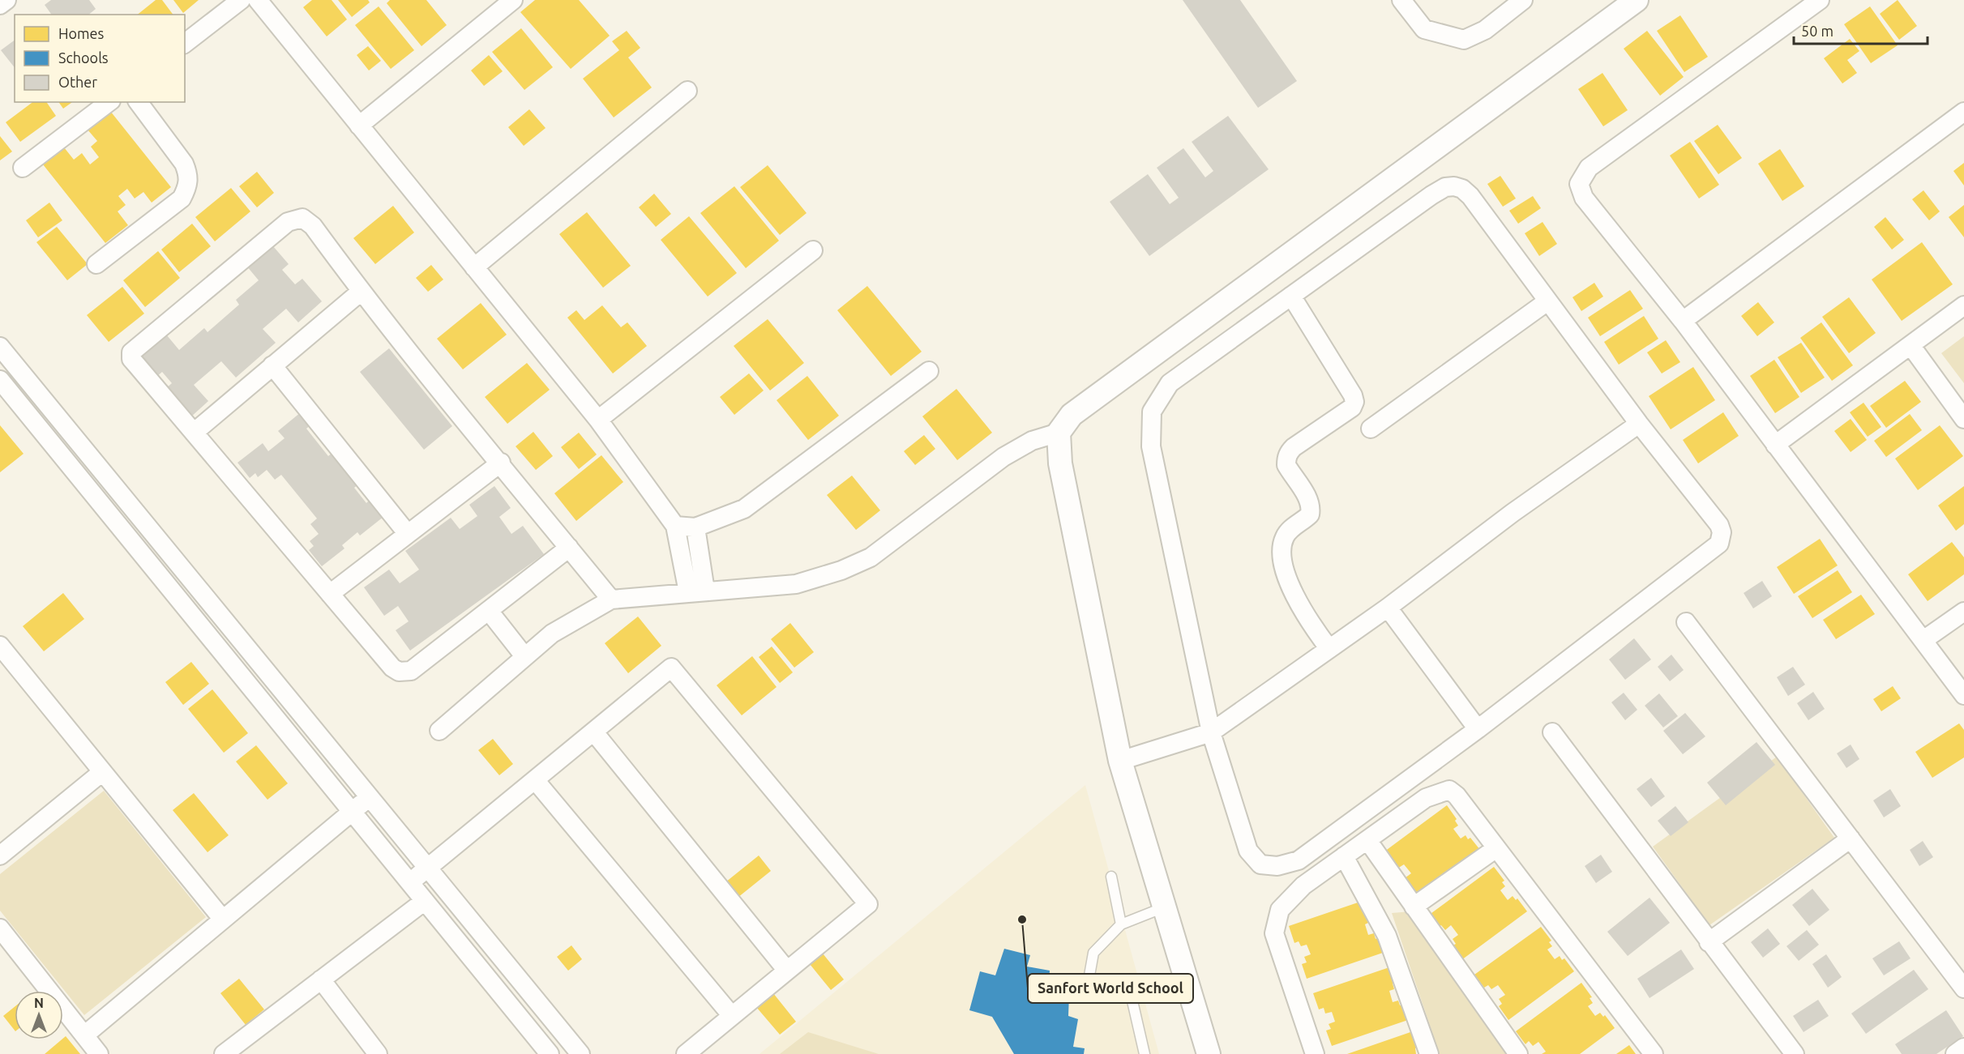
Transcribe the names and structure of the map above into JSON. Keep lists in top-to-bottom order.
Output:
{
  "places": ["Sanfort World School"],
  "legend": ["Homes", "Schools", "Other"],
  "scale_bar": "50 m",
  "north": "top"
}
